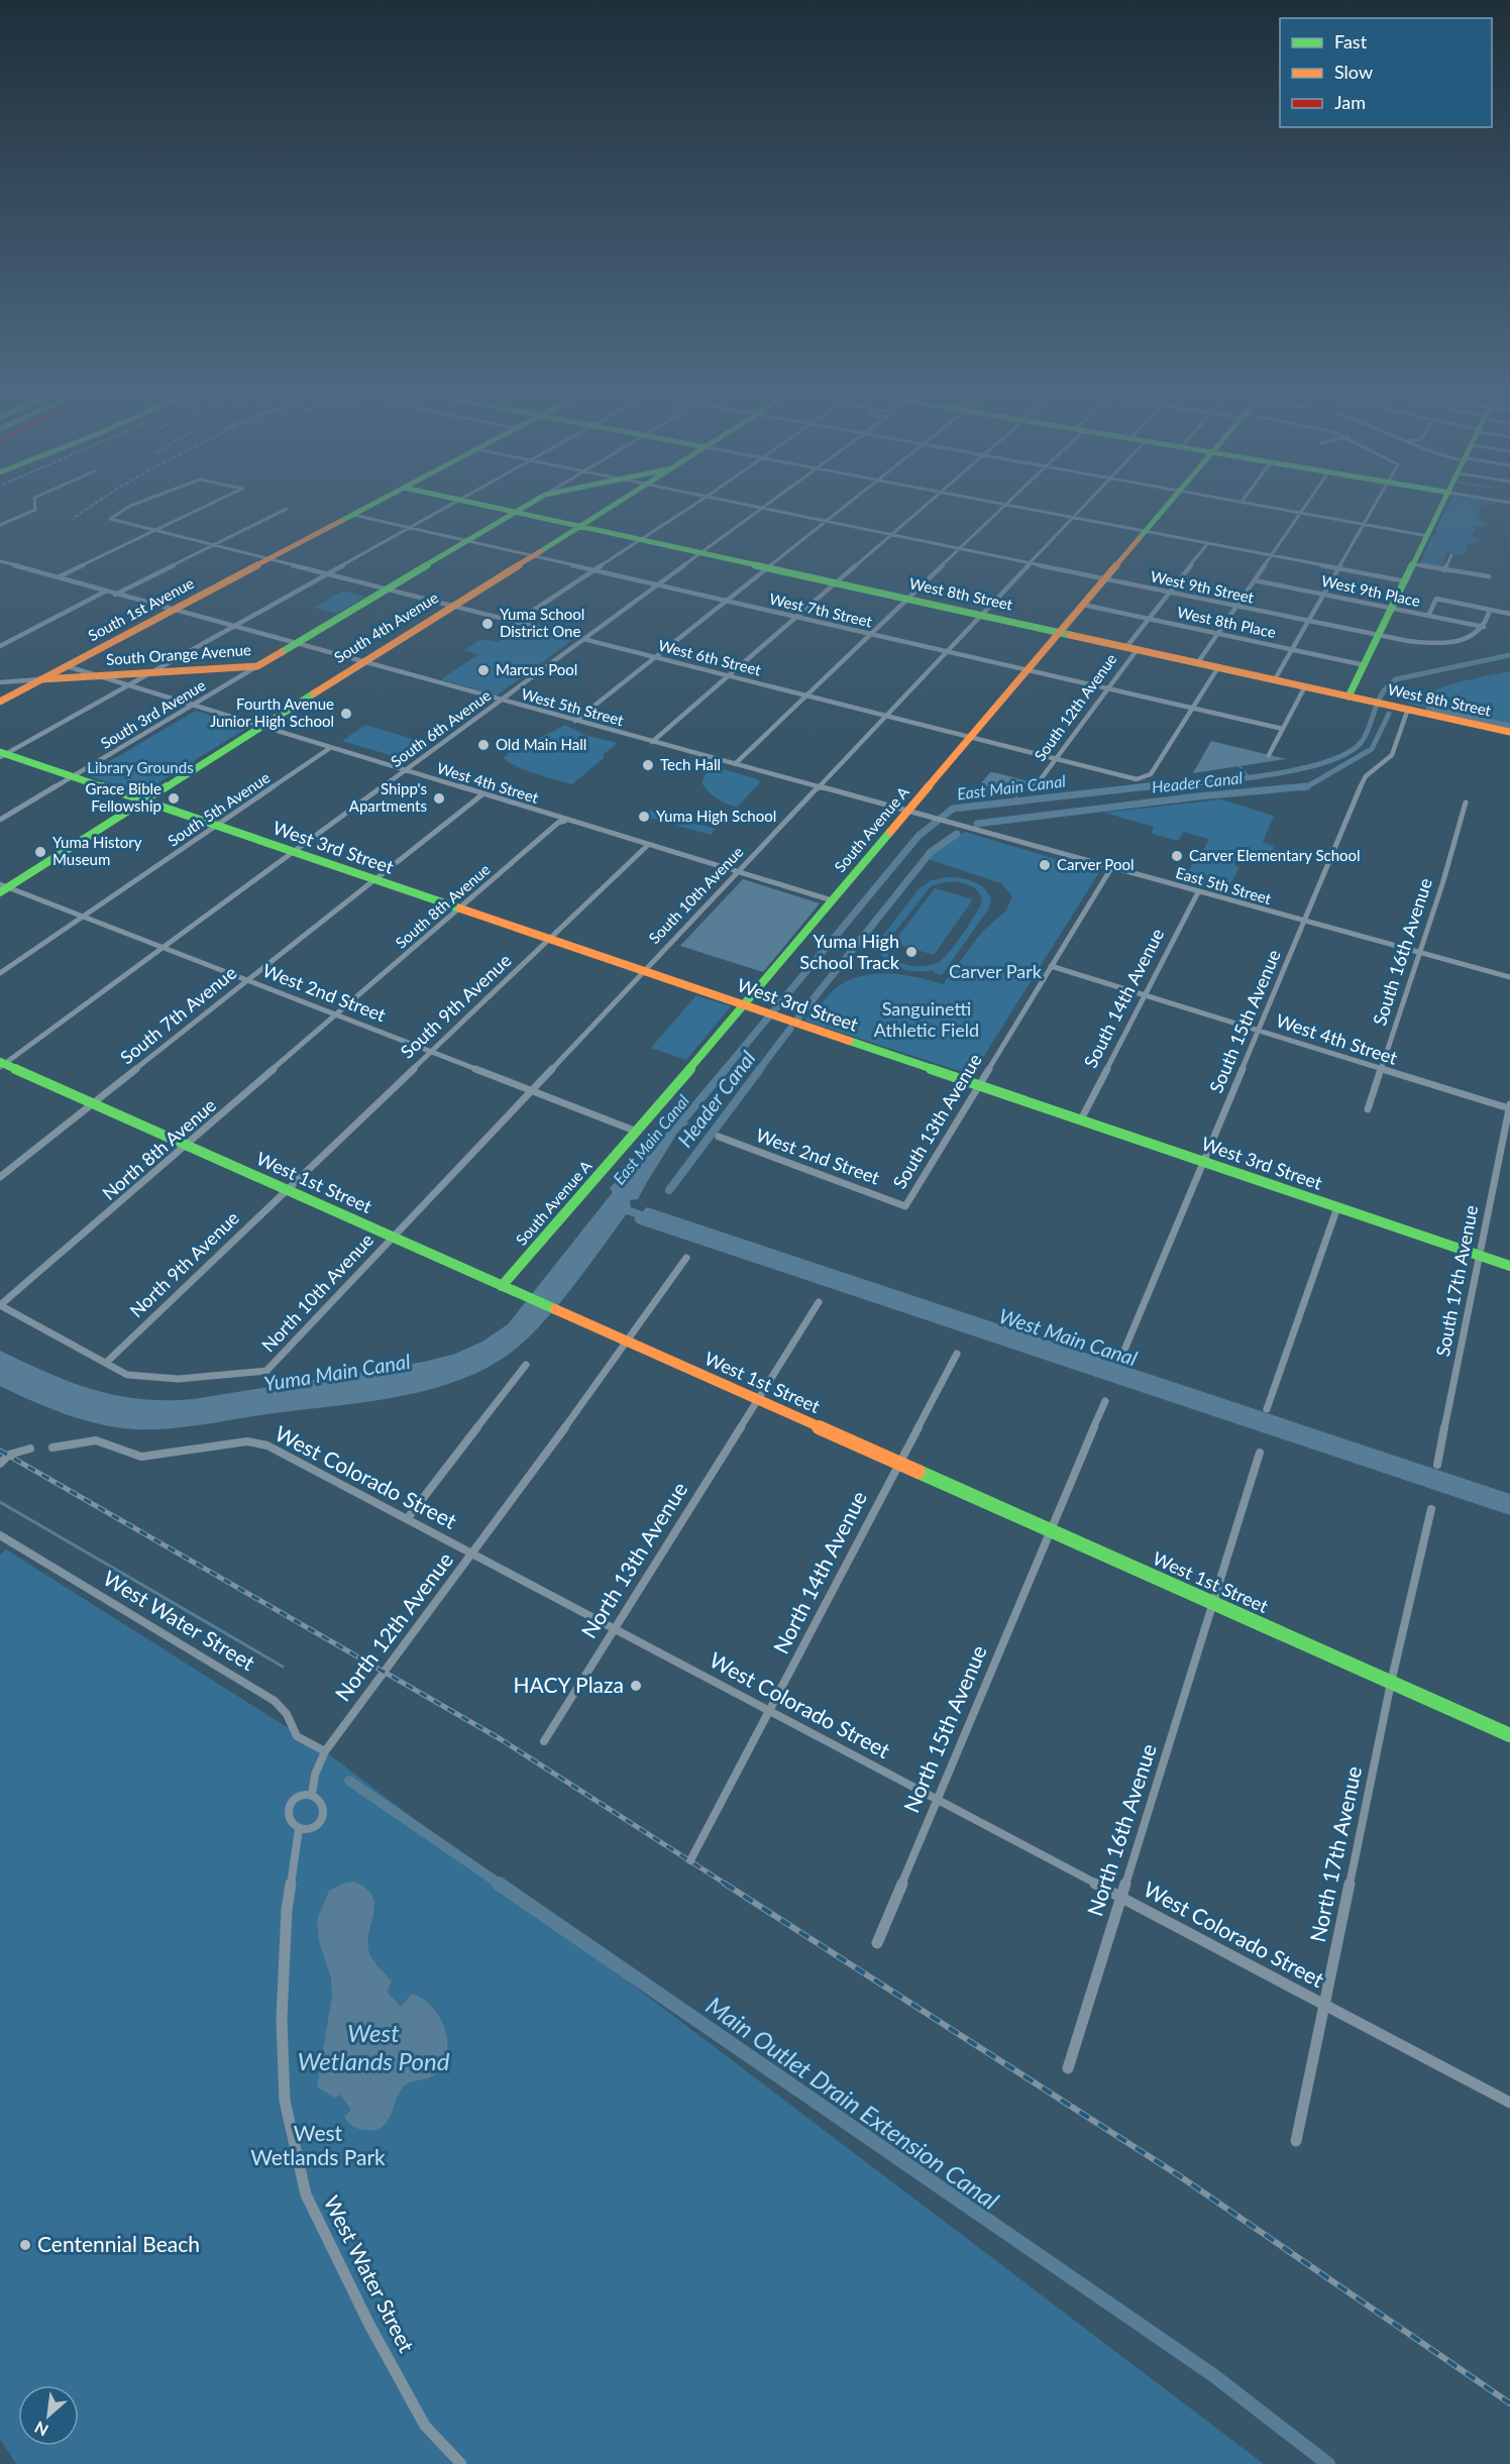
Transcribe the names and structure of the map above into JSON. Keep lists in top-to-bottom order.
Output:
{
  "streets": {
    "main road": [
      "West 8th Street",
      "South 1st Avenue",
      "South 4th Avenue",
      "South Orange Avenue",
      "South Avenue A",
      "West 3rd Street",
      "West 1st Street"
    ],
    "street": [
      "West 9th Street",
      "West 9th Place",
      "West 7th Street",
      "West 8th Place",
      "West 6th Street",
      "West 5th Street",
      "South 12th Avenue",
      "South 3rd Avenue",
      "South 6th Avenue",
      "West 4th Street",
      "South 5th Avenue",
      "East 5th Street",
      "South 10th Avenue",
      "South 8th Avenue",
      "South 16th Avenue",
      "West 2nd Street",
      "South 14th Avenue",
      "South 9th Avenue",
      "South 7th Avenue",
      "South 15th Avenue",
      "South 13th Avenue",
      "North 8th Avenue",
      "North 9th Avenue",
      "South 17th Avenue",
      "North 10th Avenue",
      "West Colorado Street",
      "North 13th Avenue",
      "North 14th Avenue",
      "West Water Street",
      "North 12th Avenue",
      "North 15th Avenue",
      "North 16th Avenue",
      "North 17th Avenue"
    ]
  },
  "crossings": [
    ["West 9th Street", "West 9th Place"],
    ["West 9th Street", "South 12th Avenue"],
    ["West 9th Street", "South 6th Avenue"],
    ["West 9th Street", "South Avenue A"],
    ["West 9th Street", "South 10th Avenue"],
    ["West 8th Street", "South 4th Avenue"],
    ["West 8th Street", "South Orange Avenue"],
    ["West 8th Street", "South 12th Avenue"],
    ["West 8th Street", "South 6th Avenue"],
    ["West 8th Street", "South Avenue A"],
    ["West 8th Street", "South 10th Avenue"],
    ["West 8th Street", "South 15th Avenue"],
    ["South 1st Avenue", "West 7th Street"],
    ["South 1st Avenue", "South Orange Avenue"],
    ["South 1st Avenue", "West 6th Street"],
    ["South 1st Avenue", "West 5th Street"],
    ["South 1st Avenue", "West 4th Street"],
    ["West 7th Street", "South 4th Avenue"],
    ["West 7th Street", "South Orange Avenue"],
    ["West 7th Street", "West 6th Street"],
    ["West 7th Street", "South 12th Avenue"],
    ["West 7th Street", "South 6th Avenue"],
    ["West 7th Street", "South Avenue A"],
    ["West 7th Street", "South 10th Avenue"],
    ["West 8th Place", "South 12th Avenue"],
    ["West 8th Place", "South Avenue A"],
    ["South 4th Avenue", "West 6th Street"],
    ["South 4th Avenue", "West 5th Street"],
    ["South 4th Avenue", "West 4th Street"],
    ["South 4th Avenue", "West 3rd Street"],
    ["South 4th Avenue", "West 2nd Street"],
    ["South Orange Avenue", "West 6th Street"],
    ["South Orange Avenue", "West 5th Street"],
    ["South Orange Avenue", "South 3rd Avenue"],
    ["South Orange Avenue", "West 4th Street"],
    ["West 6th Street", "South 12th Avenue"],
    ["West 6th Street", "South 6th Avenue"],
    ["West 6th Street", "South Avenue A"],
    ["West 6th Street", "South 10th Avenue"],
    ["West 5th Street", "South 6th Avenue"],
    ["West 5th Street", "South Avenue A"],
    ["West 5th Street", "East 5th Street"],
    ["West 5th Street", "South 10th Avenue"],
    ["South 3rd Avenue", "West 4th Street"],
    ["South 3rd Avenue", "West 3rd Street"],
    ["South 6th Avenue", "West 4th Street"],
    ["South 6th Avenue", "West 3rd Street"],
    ["South 6th Avenue", "West 2nd Street"],
    ["South 6th Avenue", "West 1st Street"],
    ["West 4th Street", "South 5th Avenue"],
    ["West 4th Street", "South Avenue A"],
    ["West 4th Street", "South 10th Avenue"],
    ["West 4th Street", "South 8th Avenue"],
    ["West 4th Street", "South 16th Avenue"],
    ["West 4th Street", "South 14th Avenue"],
    ["West 4th Street", "South 9th Avenue"],
    ["West 4th Street", "South 7th Avenue"],
    ["West 4th Street", "South 15th Avenue"],
    ["West 4th Street", "South 13th Avenue"],
    ["West 4th Street", "South 17th Avenue"],
    ["South 5th Avenue", "West 3rd Street"],
    ["South 5th Avenue", "West 2nd Street"],
    ["South Avenue A", "West 3rd Street"],
    ["South Avenue A", "West 2nd Street"],
    ["South Avenue A", "West 1st Street"],
    ["West 3rd Street", "South 10th Avenue"],
    ["West 3rd Street", "South 8th Avenue"],
    ["West 3rd Street", "South 14th Avenue"],
    ["West 3rd Street", "South 9th Avenue"],
    ["West 3rd Street", "South 7th Avenue"],
    ["West 3rd Street", "South 15th Avenue"],
    ["West 3rd Street", "South 13th Avenue"],
    ["West 3rd Street", "South 17th Avenue"],
    ["East 5th Street", "South 16th Avenue"],
    ["East 5th Street", "South 14th Avenue"],
    ["East 5th Street", "South 15th Avenue"],
    ["East 5th Street", "South 13th Avenue"],
    ["South 10th Avenue", "West 2nd Street"],
    ["South 10th Avenue", "West 1st Street"],
    ["South 10th Avenue", "North 10th Avenue"],
    ["South 8th Avenue", "West 2nd Street"],
    ["South 8th Avenue", "North 8th Avenue"],
    ["West 2nd Street", "South 9th Avenue"],
    ["West 2nd Street", "South 7th Avenue"],
    ["West 2nd Street", "South 13th Avenue"],
    ["West 2nd Street", "North 8th Avenue"],
    ["South 9th Avenue", "West 1st Street"],
    ["South 9th Avenue", "North 9th Avenue"],
    ["South 7th Avenue", "West 1st Street"],
    ["North 8th Avenue", "West 1st Street"],
    ["West 1st Street", "North 9th Avenue"],
    ["West 1st Street", "North 10th Avenue"],
    ["West 1st Street", "North 13th Avenue"],
    ["West 1st Street", "North 14th Avenue"],
    ["West 1st Street", "North 12th Avenue"],
    ["West 1st Street", "North 15th Avenue"],
    ["West 1st Street", "North 16th Avenue"],
    ["West 1st Street", "North 17th Avenue"],
    ["North 9th Avenue", "North 10th Avenue"],
    ["West Colorado Street", "North 13th Avenue"],
    ["West Colorado Street", "North 14th Avenue"],
    ["West Colorado Street", "North 12th Avenue"],
    ["West Colorado Street", "North 15th Avenue"],
    ["West Colorado Street", "North 16th Avenue"],
    ["West Colorado Street", "North 17th Avenue"],
    ["West Water Street", "North 12th Avenue"]
  ],
  "water": [
    "Header Canal",
    "East Main Canal",
    "West Main Canal",
    "Yuma Main Canal",
    "West Wetlands Pond",
    "Main Outlet Drain Extension Canal"
  ],
  "parks": [
    "Library Grounds",
    "Carver Park",
    "Sanguinetti Athletic Field",
    "West Wetlands Park"
  ],
  "places": [
    "Yuma School District One",
    "Marcus Pool",
    "Fourth Avenue Junior High School",
    "Old Main Hall",
    "Tech Hall",
    "Grace Bible Fellowship",
    "Shipp's Apartments",
    "Yuma High School",
    "Yuma History Museum",
    "Carver Elementary School",
    "Carver Pool",
    "Yuma High School Track",
    "HACY Plaza",
    "Centennial Beach"
  ],
  "legend": ["Fast", "Slow", "Jam"],
  "north": "bottom left"
}
